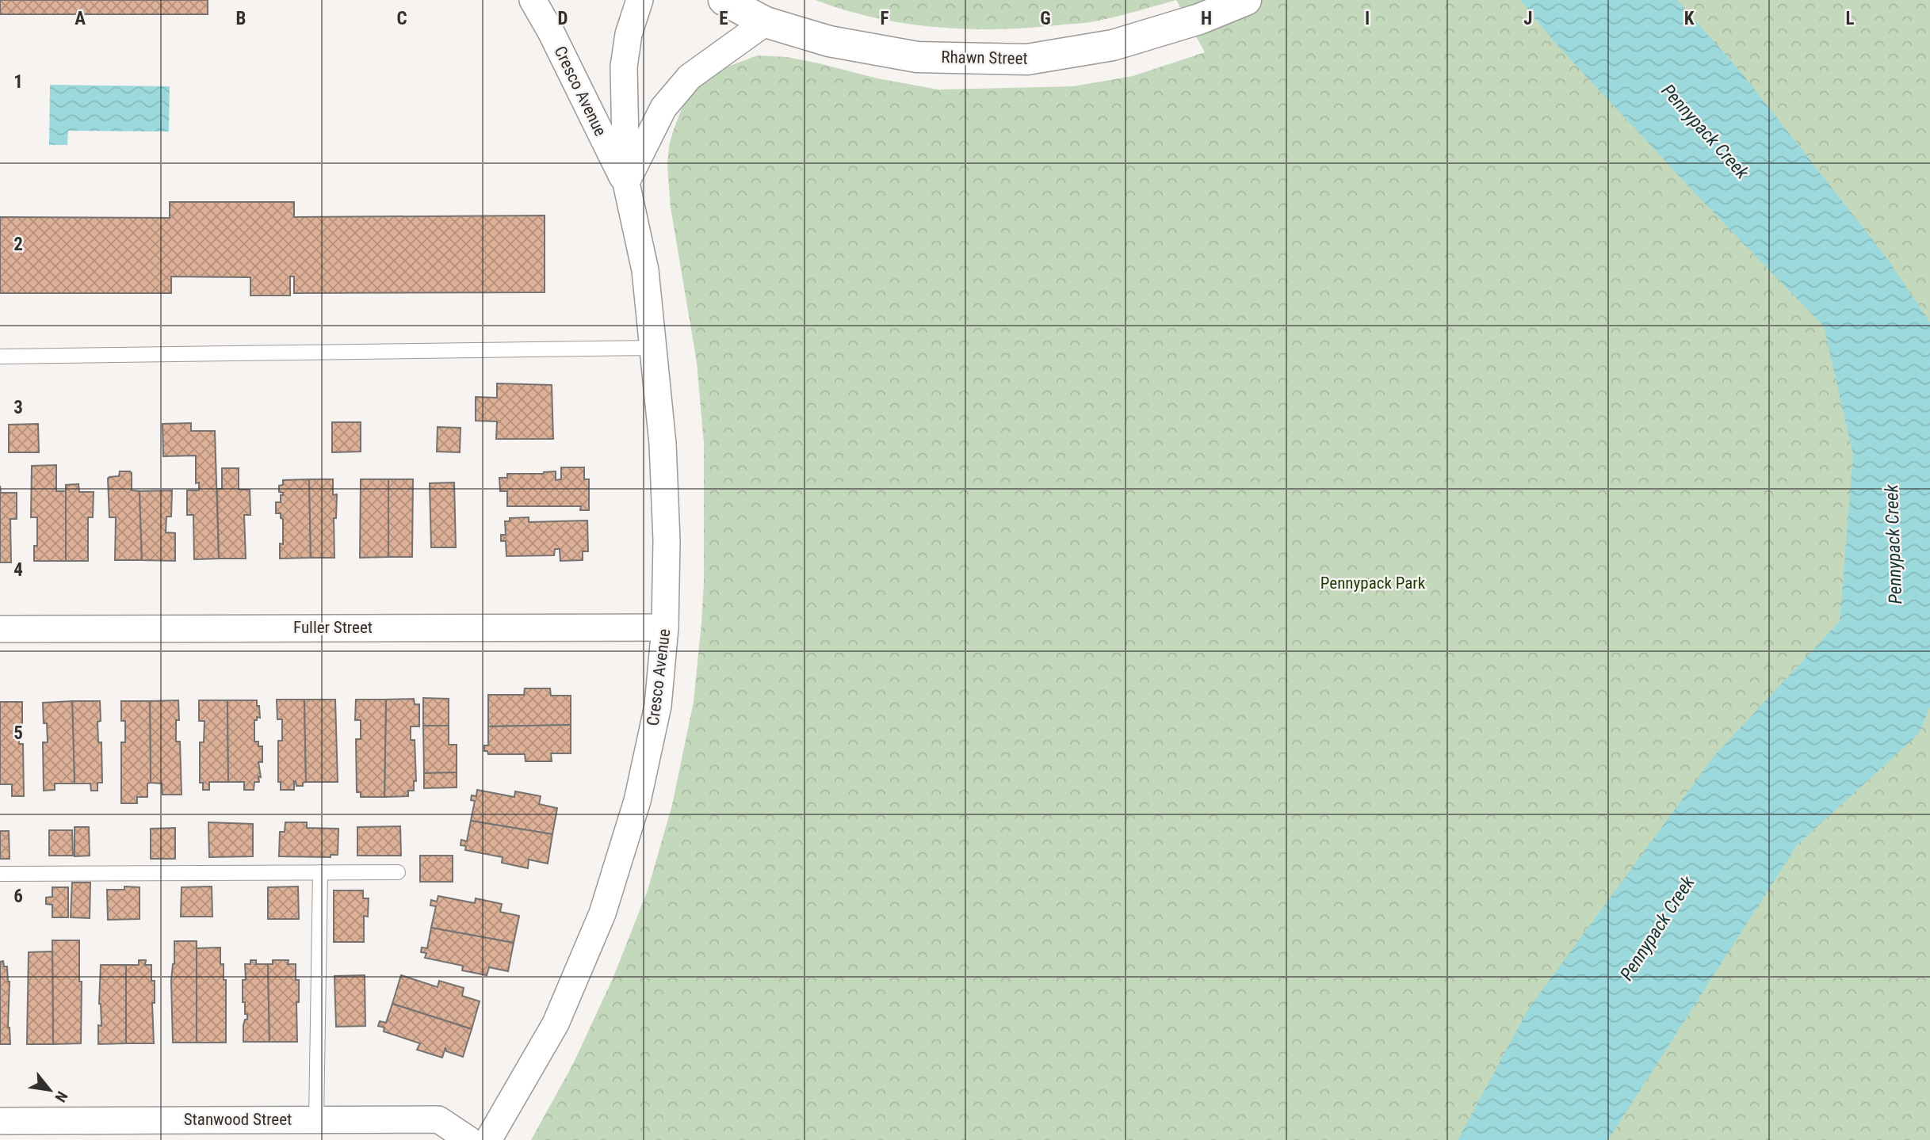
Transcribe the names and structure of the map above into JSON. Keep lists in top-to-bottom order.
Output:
{
  "streets": {
    "main road": ["Rhawn Street"],
    "street": ["Cresco Avenue", "Fuller Street", "Stanwood Street"]
  },
  "crossings": [
    ["Cresco Avenue", "Fuller Street"]
  ],
  "water": ["Pennypack Creek"],
  "parks": ["Pennypack Park"],
  "north": "bottom right",
  "grid": {
    "columns": [
      "A",
      "B",
      "C",
      "D",
      "E",
      "F",
      "G",
      "H",
      "I",
      "J",
      "K",
      "L"
    ],
    "rows": [
      "1",
      "2",
      "3",
      "4",
      "5",
      "6"
    ]
  }
}
